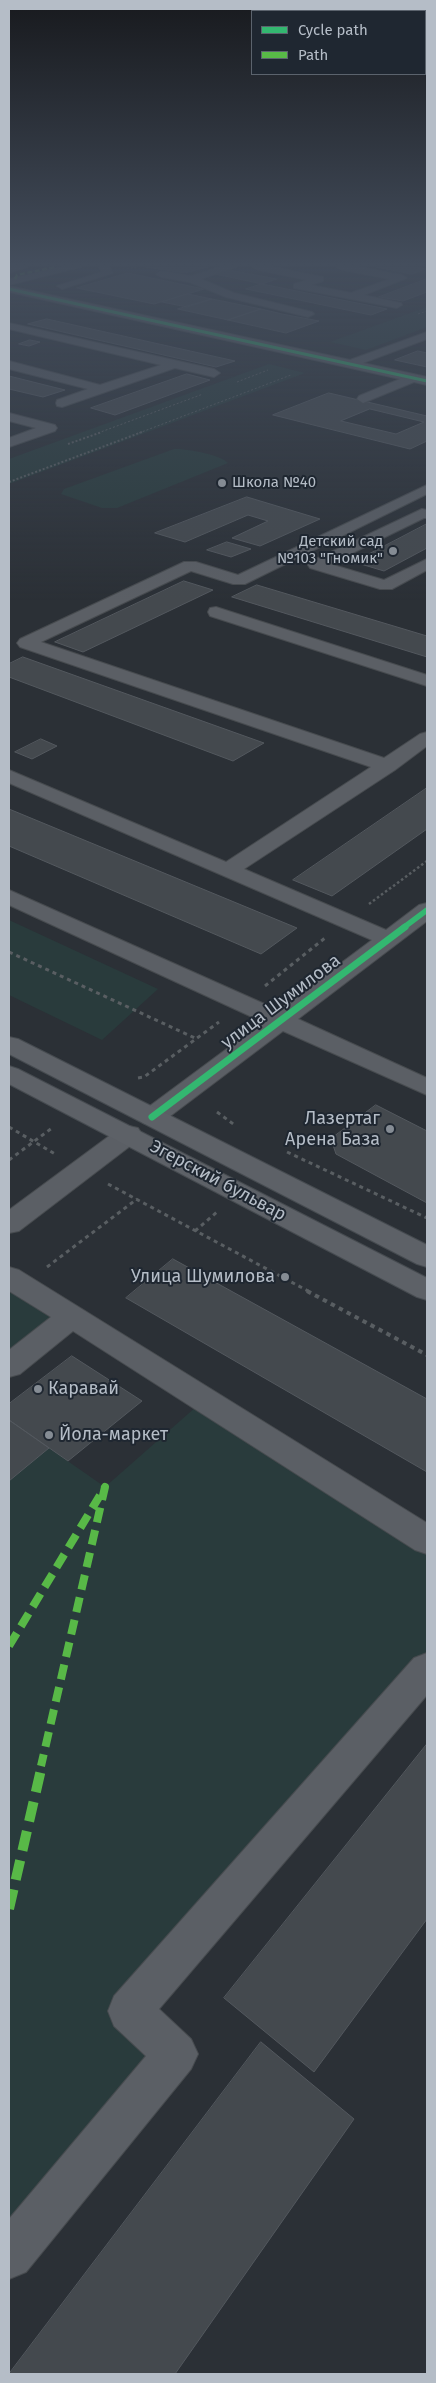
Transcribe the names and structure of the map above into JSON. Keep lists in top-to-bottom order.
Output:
{
  "streets": {
    "main road": ["улица Шумилова", "Эгерский бульвар"]
  },
  "crossings": [
    ["улица Шумилова", "Эгерский бульвар"]
  ],
  "places": [
    "Школа №40",
    "Детский сад №103 \"Гномик\"",
    "Лазертаг Арена База",
    "Улица Шумилова",
    "Каравай",
    "Йола-маркет"
  ],
  "legend": ["Cycle path", "Path"]
}
